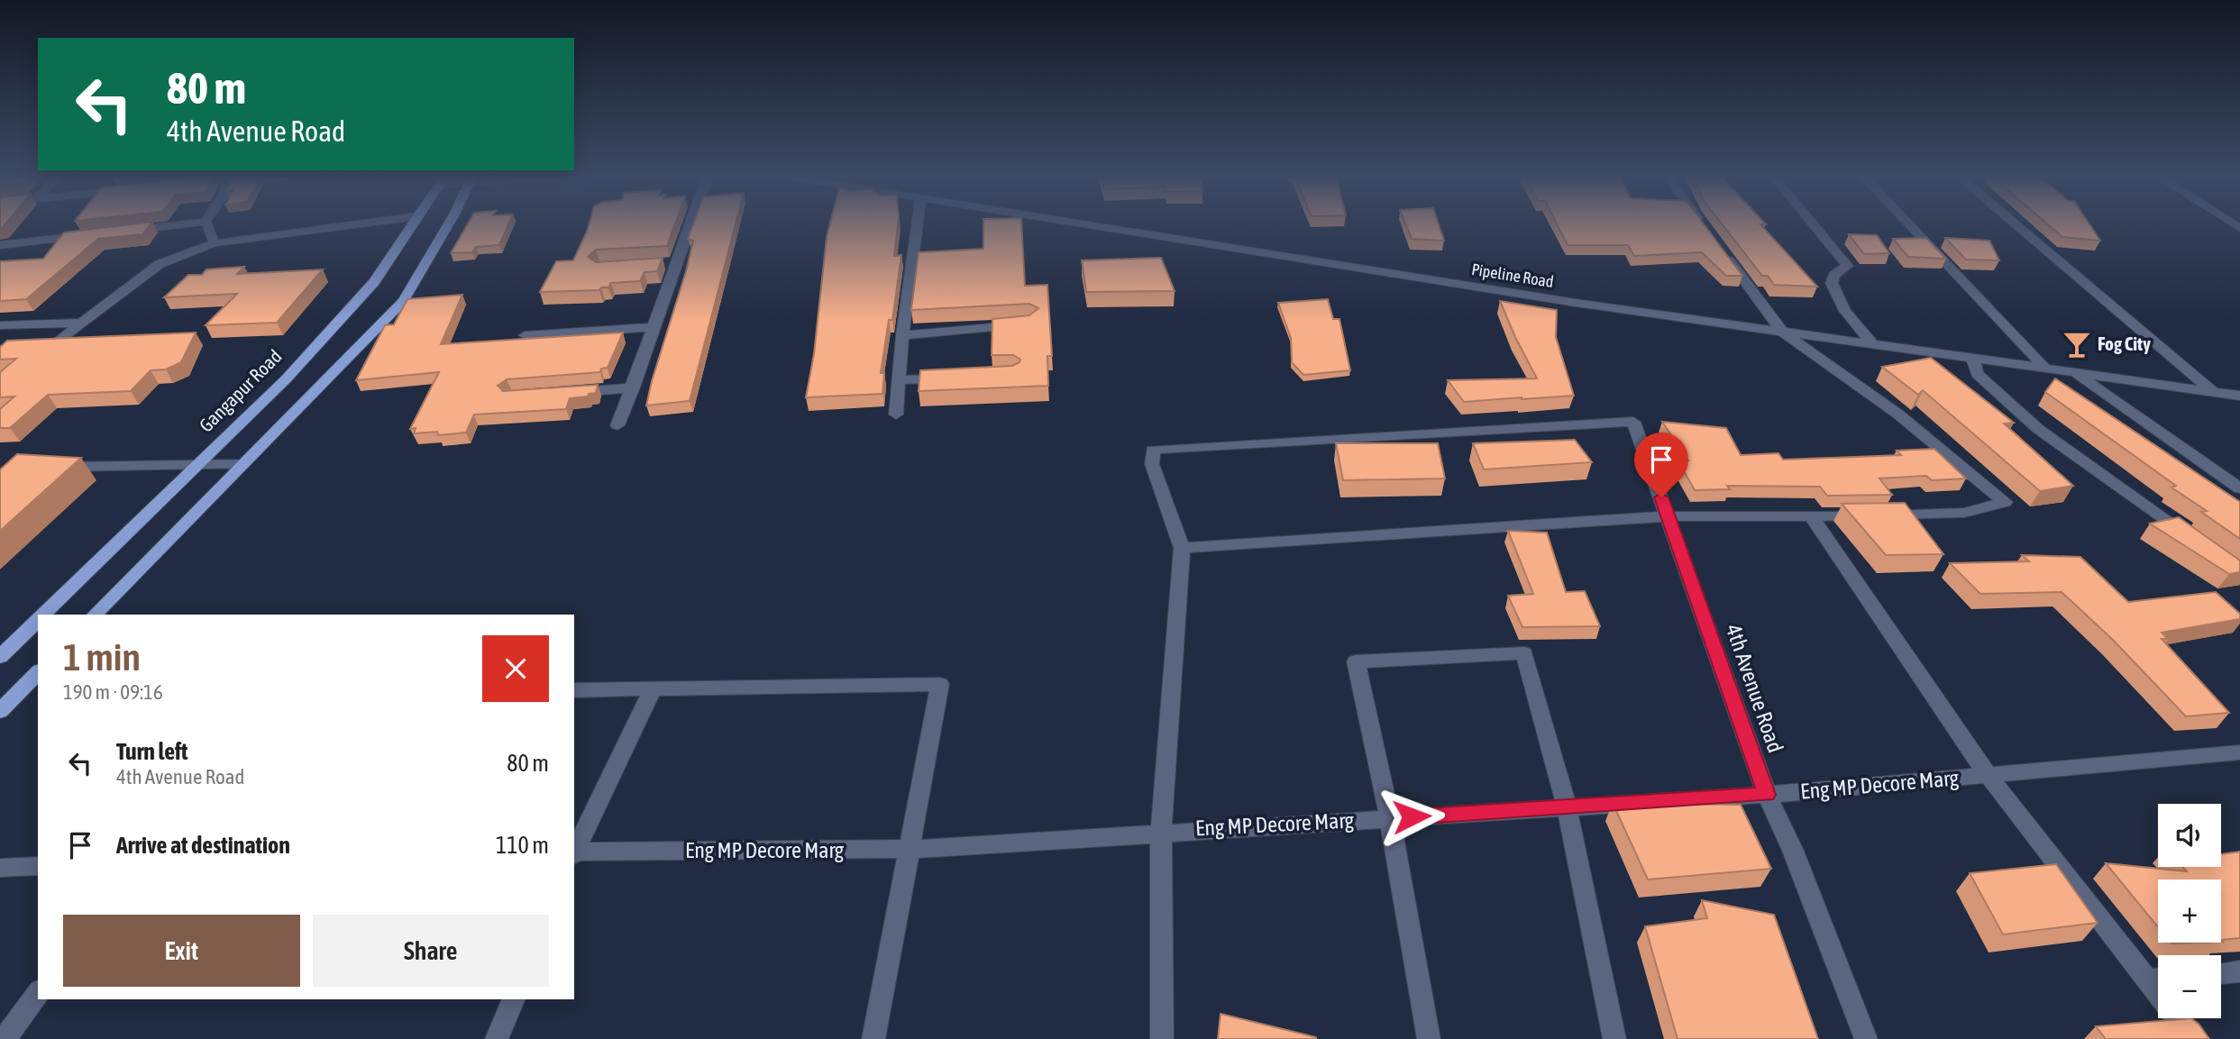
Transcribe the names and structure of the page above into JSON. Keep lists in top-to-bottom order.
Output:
{
  "streets": {
    "main road": ["Gangapur Road"],
    "street": ["Pipeline Road", "4th Avenue Road", "Eng MP Decore Marg"]
  },
  "crossings": [
    ["4th Avenue Road", "Eng MP Decore Marg"]
  ],
  "places": {
    "bar": ["Fog City"]
  },
  "page": {
    "turn": ["80 m", "4th Avenue Road"],
    "heading": ["1 min", "190 m · 09:16"],
    "list": [
      {
        "name": "Turn left",
        "note": "4th Avenue Road",
        "value": "80 m"
      },
      {
        "name": "Arrive at destination",
        "value": "110 m"
      }
    ],
    "map_buttons": ["+", "−"],
    "buttons": ["Exit", "Share"]
  }
}
